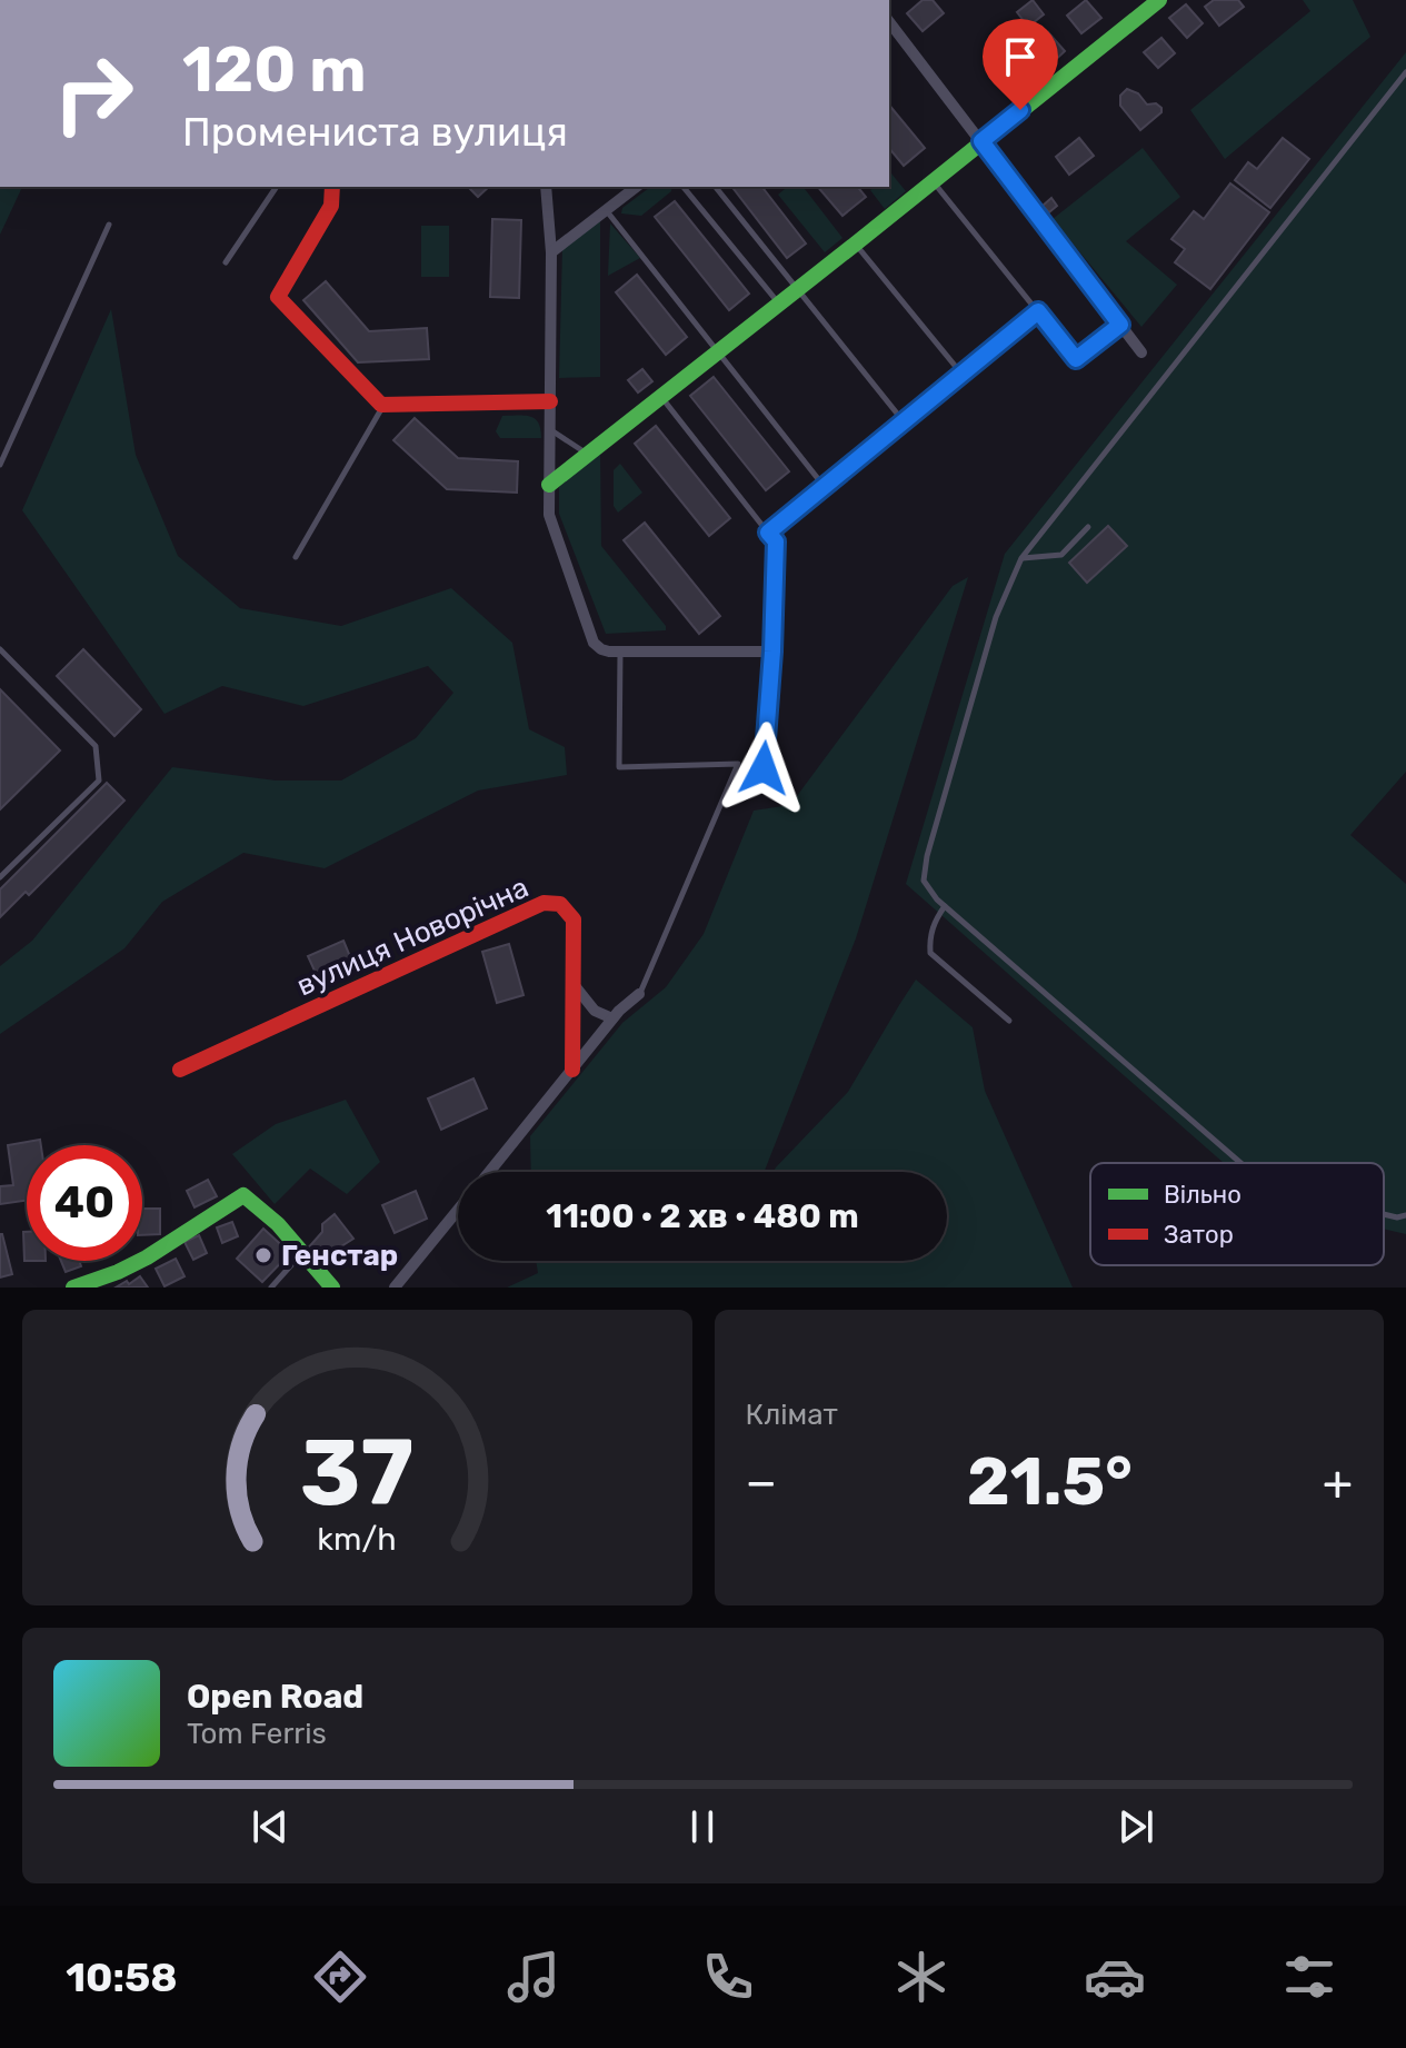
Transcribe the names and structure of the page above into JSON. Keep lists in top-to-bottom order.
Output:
{
  "streets": {
    "street": ["вулиця Новорічна"]
  },
  "places": ["Генстар"],
  "legend": ["Вільно", "Затор"],
  "page": {
    "turn": ["120 m", "Промениста вулиця"],
    "limit": "40",
    "trip": "11:00 · 2 хв · 480 m",
    "tile": "Клімат",
    "heat": ["−", "21.5°", "+"],
    "song": ["Open Road", "Tom Ferris"],
    "tabs": "10:58",
    "gauge": ["37", "km/h"]
  }
}
